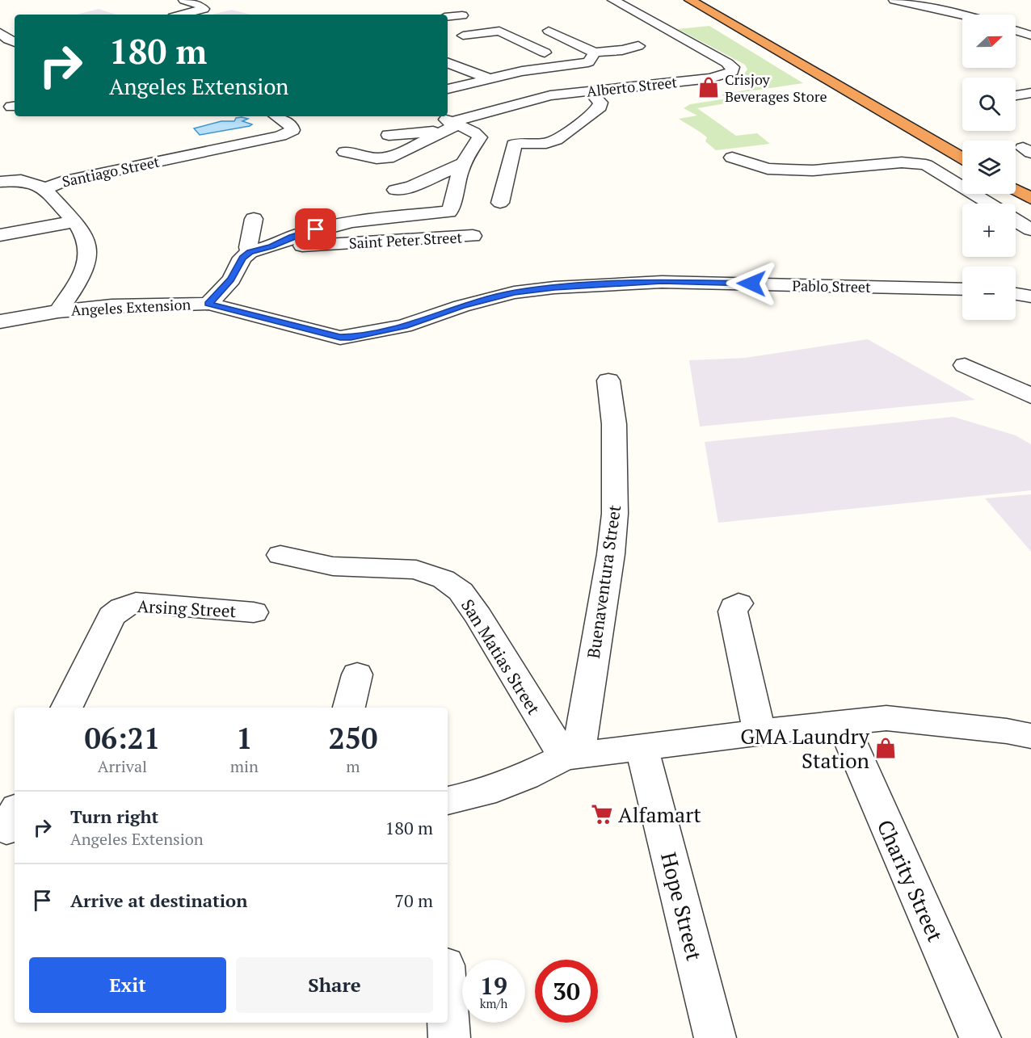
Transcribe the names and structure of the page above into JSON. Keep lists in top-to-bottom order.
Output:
{
  "streets": {
    "street": [
      "Alberto Street",
      "Santiago Street",
      "Saint Peter Street",
      "Pablo Street",
      "Angeles Extension",
      "Buenaventura Street",
      "Arsing Street",
      "San Matias Street",
      "Charity Street",
      "Hope Street"
    ]
  },
  "crossings": [
    ["Santiago Street", "Angeles Extension"],
    ["Pablo Street", "Angeles Extension"],
    ["Buenaventura Street", "San Matias Street"]
  ],
  "places": {
    "shop": ["Crisjoy Beverages Store", "GMA Laundry Station"],
    "supermarket": ["Alfamart"]
  },
  "north": "right",
  "page": {
    "map_buttons": ["+", "−"],
    "turn": ["180 m", "Angeles Extension"],
    "eta": [
      "06:21",
      "Arrival",
      "1",
      "min",
      "250",
      "m"
    ],
    "list": [
      {
        "name": "Turn right",
        "note": "Angeles Extension",
        "value": "180 m"
      },
      {
        "name": "Arrive at destination",
        "value": "70 m"
      }
    ],
    "buttons": ["Exit", "Share"],
    "speed": "19 km/h",
    "limit": "30"
  }
}
